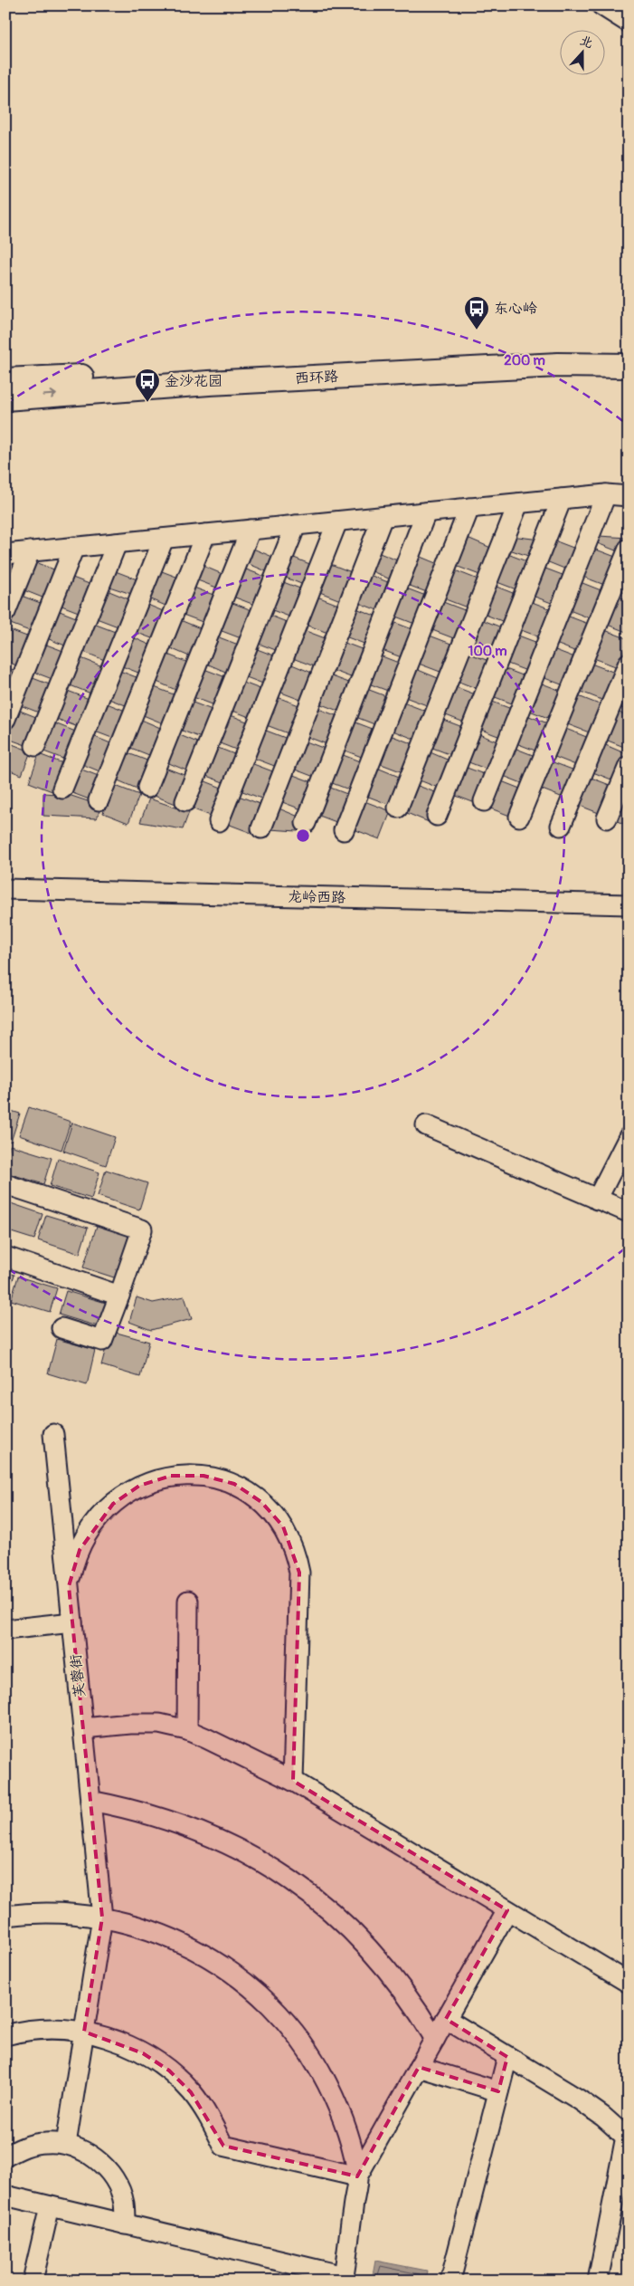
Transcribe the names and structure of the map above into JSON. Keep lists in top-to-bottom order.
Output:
{
  "streets": {
    "main road": ["西环路"],
    "street": ["龙岭西路", "芙蓉街"]
  },
  "places": {
    "bus stop": ["东心岭", "金沙花园"]
  },
  "north": "top",
  "rings": ["200 m", "100 m"]
}
